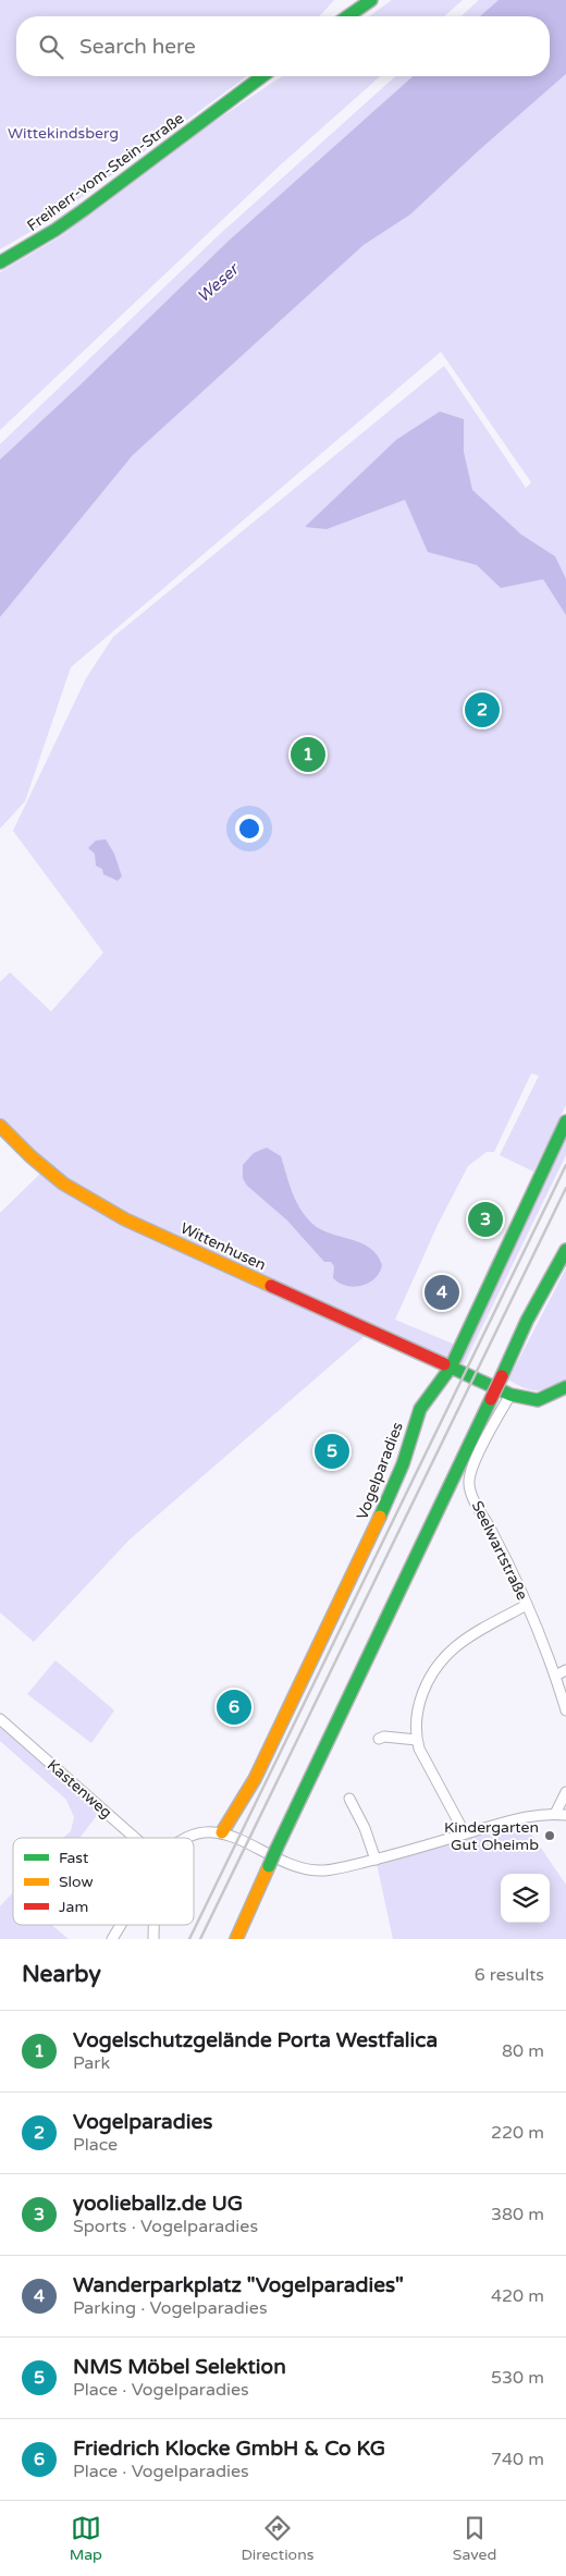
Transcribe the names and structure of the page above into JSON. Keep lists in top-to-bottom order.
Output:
{
  "streets": {
    "street": [
      "Freiherr-vom-Stein-Straße",
      "Wittenhusen",
      "Vogelparadies",
      "Seelwartstraße",
      "Kastenweg"
    ]
  },
  "crossings": [
    ["Wittenhusen", "Vogelparadies"],
    ["Wittenhusen", "Seelwartstraße"]
  ],
  "water": ["Weser"],
  "parks": ["Wittekindsberg"],
  "places": ["Kindergarten Gut Oheimb"],
  "legend": ["Fast", "Slow", "Jam"],
  "page": {
    "search": "Search here",
    "pins": [
      "2",
      "1",
      "3",
      "4",
      "5",
      "6"
    ],
    "heading": ["Nearby", "6 results"],
    "list": [
      {
        "mark": "1",
        "name": "Vogelschutzgelände Porta Westfalica",
        "note": "Park",
        "value": "80 m"
      },
      {
        "mark": "2",
        "name": "Vogelparadies",
        "note": "Place",
        "value": "220 m"
      },
      {
        "mark": "3",
        "name": "yoolieballz.de UG",
        "note": "Sports · Vogelparadies",
        "value": "380 m"
      },
      {
        "mark": "4",
        "name": "Wanderparkplatz \"Vogelparadies\"",
        "note": "Parking · Vogelparadies",
        "value": "420 m"
      },
      {
        "mark": "5",
        "name": "NMS Möbel Selektion",
        "note": "Place · Vogelparadies",
        "value": "530 m"
      },
      {
        "mark": "6",
        "name": "Friedrich Klocke GmbH & Co KG",
        "note": "Place · Vogelparadies",
        "value": "740 m"
      }
    ],
    "nav": ["Map", "Directions", "Saved"]
  }
}
